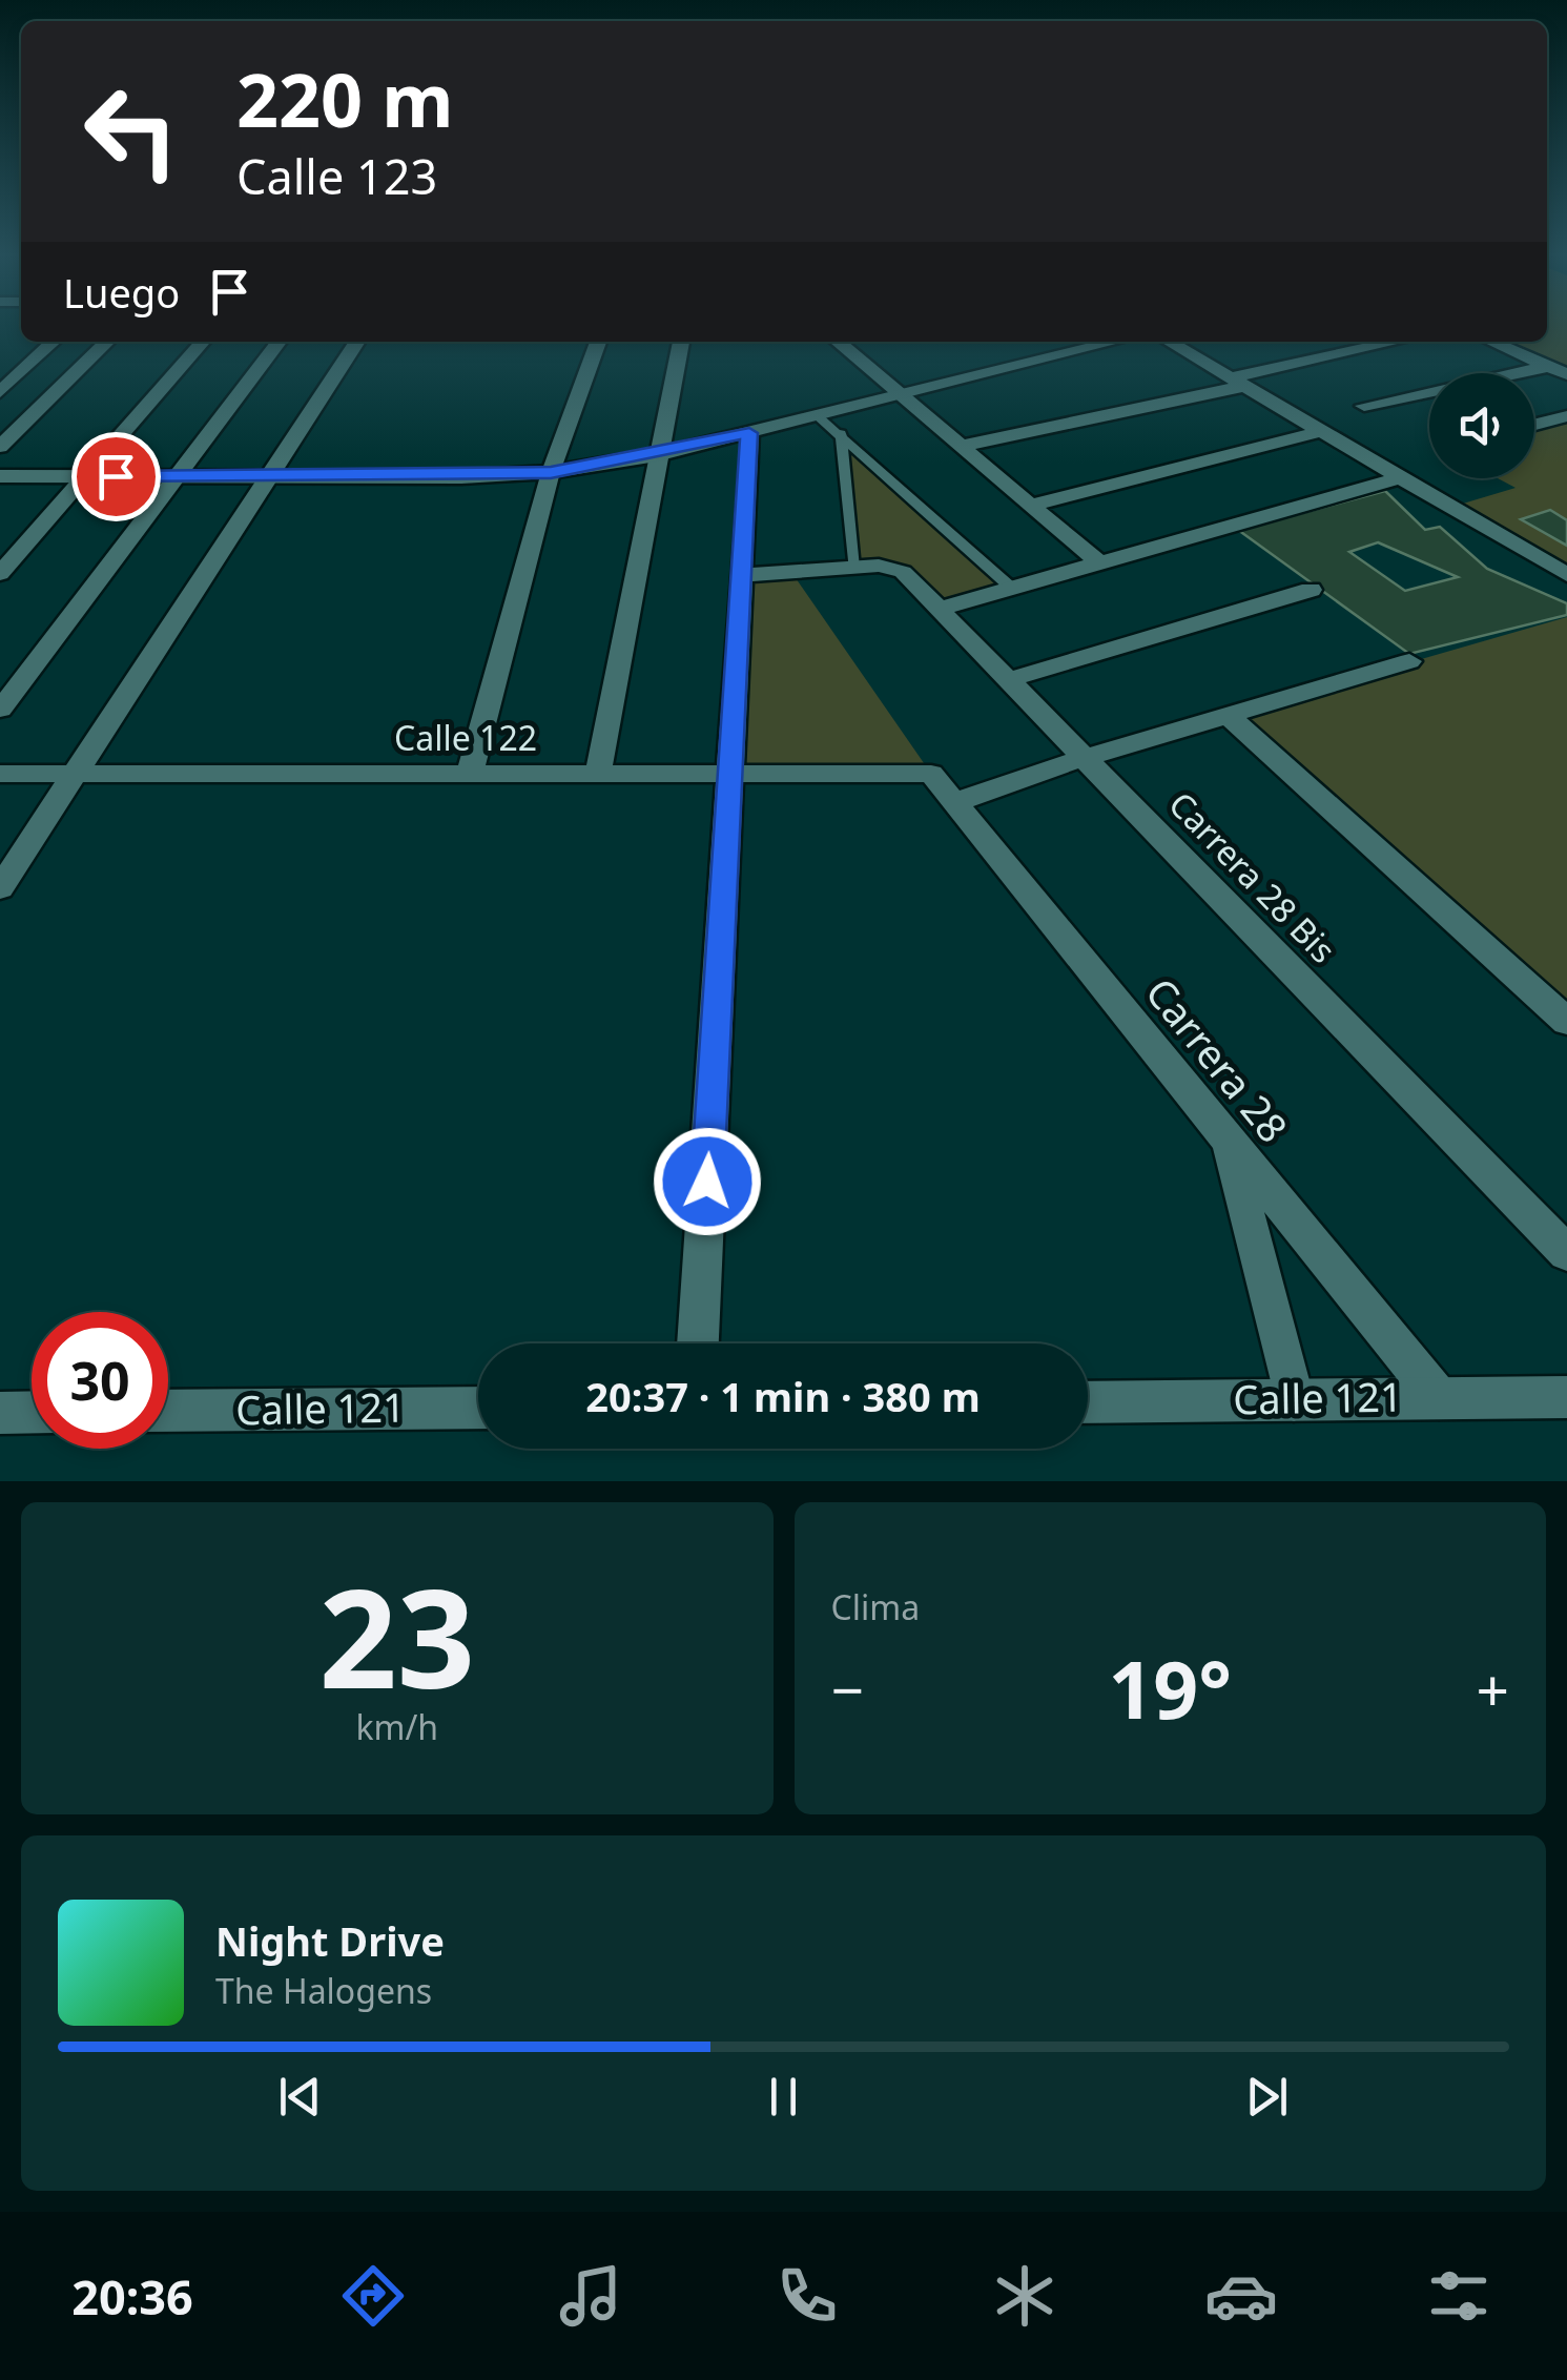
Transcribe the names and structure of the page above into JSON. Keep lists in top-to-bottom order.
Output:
{
  "streets": {
    "street": [
      "Calle 122",
      "Carrera 28 Bis",
      "Carrera 28",
      "Calle 121"
    ]
  },
  "crossings": [
    ["Calle 122", "Carrera 28"],
    ["Carrera 28", "Calle 121"]
  ],
  "page": {
    "turn": ["220 m", "Calle 123"],
    "then": "Luego",
    "limit": "30",
    "trip": "20:37 · 1 min · 380 m",
    "tile": [
      ["23", "km/h"],
      "Clima"
    ],
    "heat": ["−", "19°", "+"],
    "song": ["Night Drive", "The Halogens"],
    "tabs": "20:36"
  }
}
